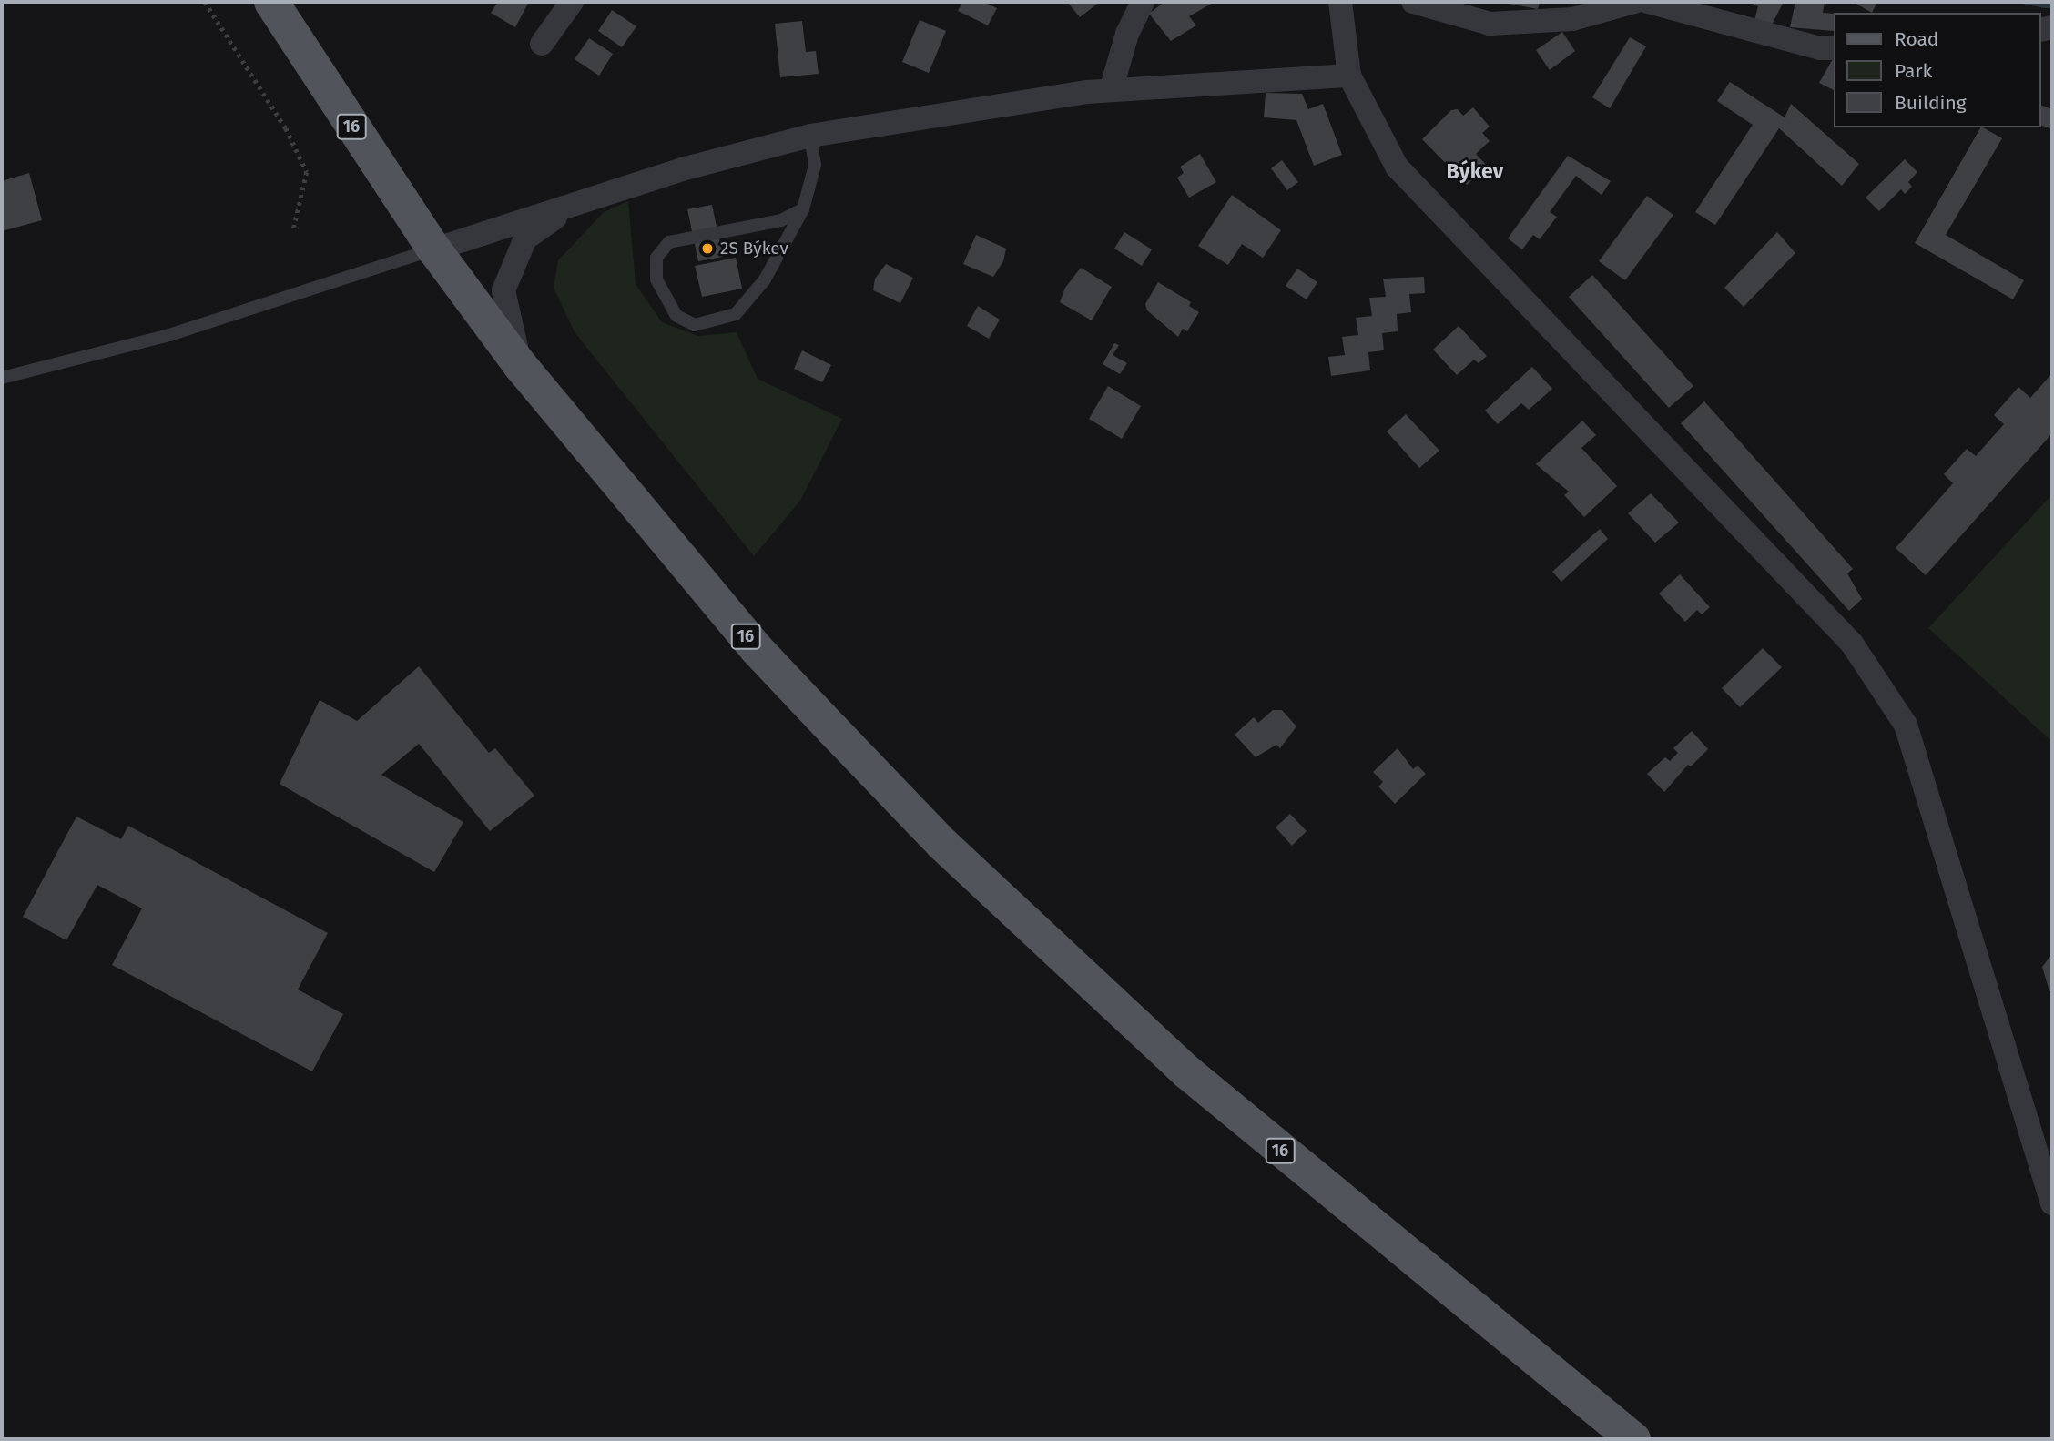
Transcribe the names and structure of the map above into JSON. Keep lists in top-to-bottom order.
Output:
{
  "streets": {
    "main road": ["16"]
  },
  "districts": ["Býkev"],
  "places": ["2S Býkev"],
  "legend": ["Road", "Park", "Building"]
}
